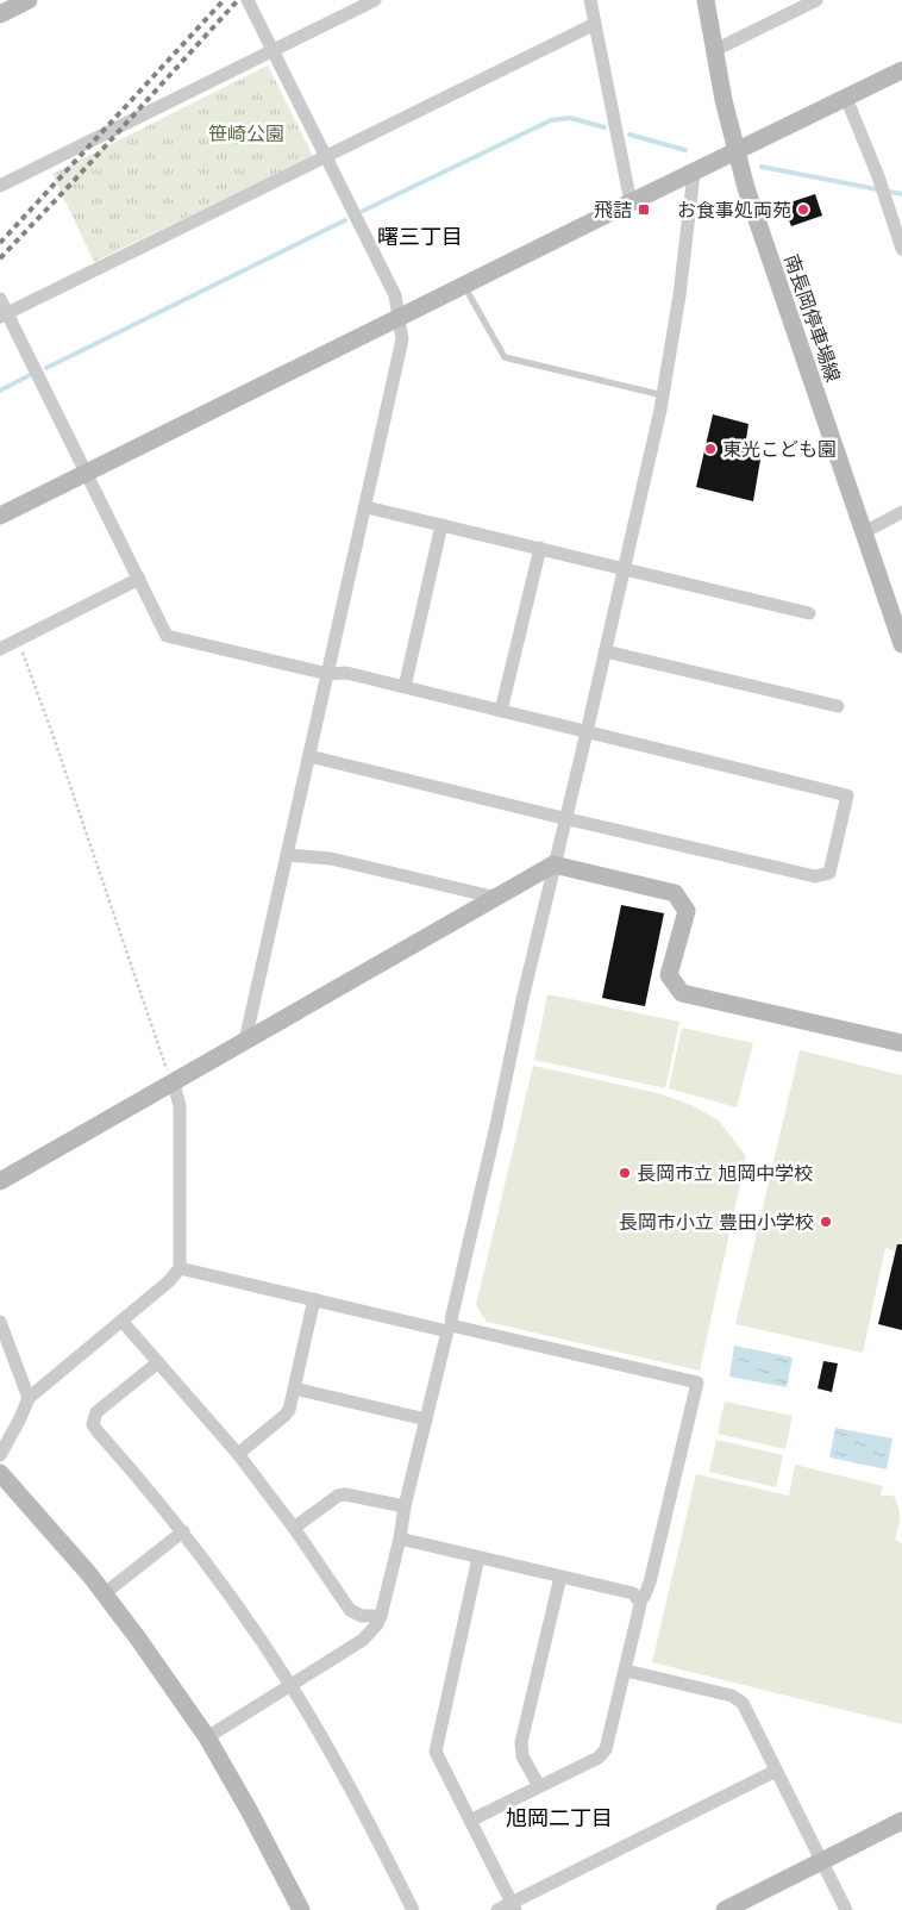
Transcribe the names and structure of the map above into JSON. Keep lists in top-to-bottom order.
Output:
{
  "streets": {
    "street": ["南長岡停車場線"]
  },
  "districts": ["曙三丁目", "旭岡二丁目"],
  "parks": ["笹崎公園"],
  "places": {
    "transit": ["飛詰"],
    "other": [
      "お食事処両苑",
      "東光こども園",
      "長岡市立 旭岡中学校",
      "長岡市小立 豊田小学校"
    ]
  }
}
